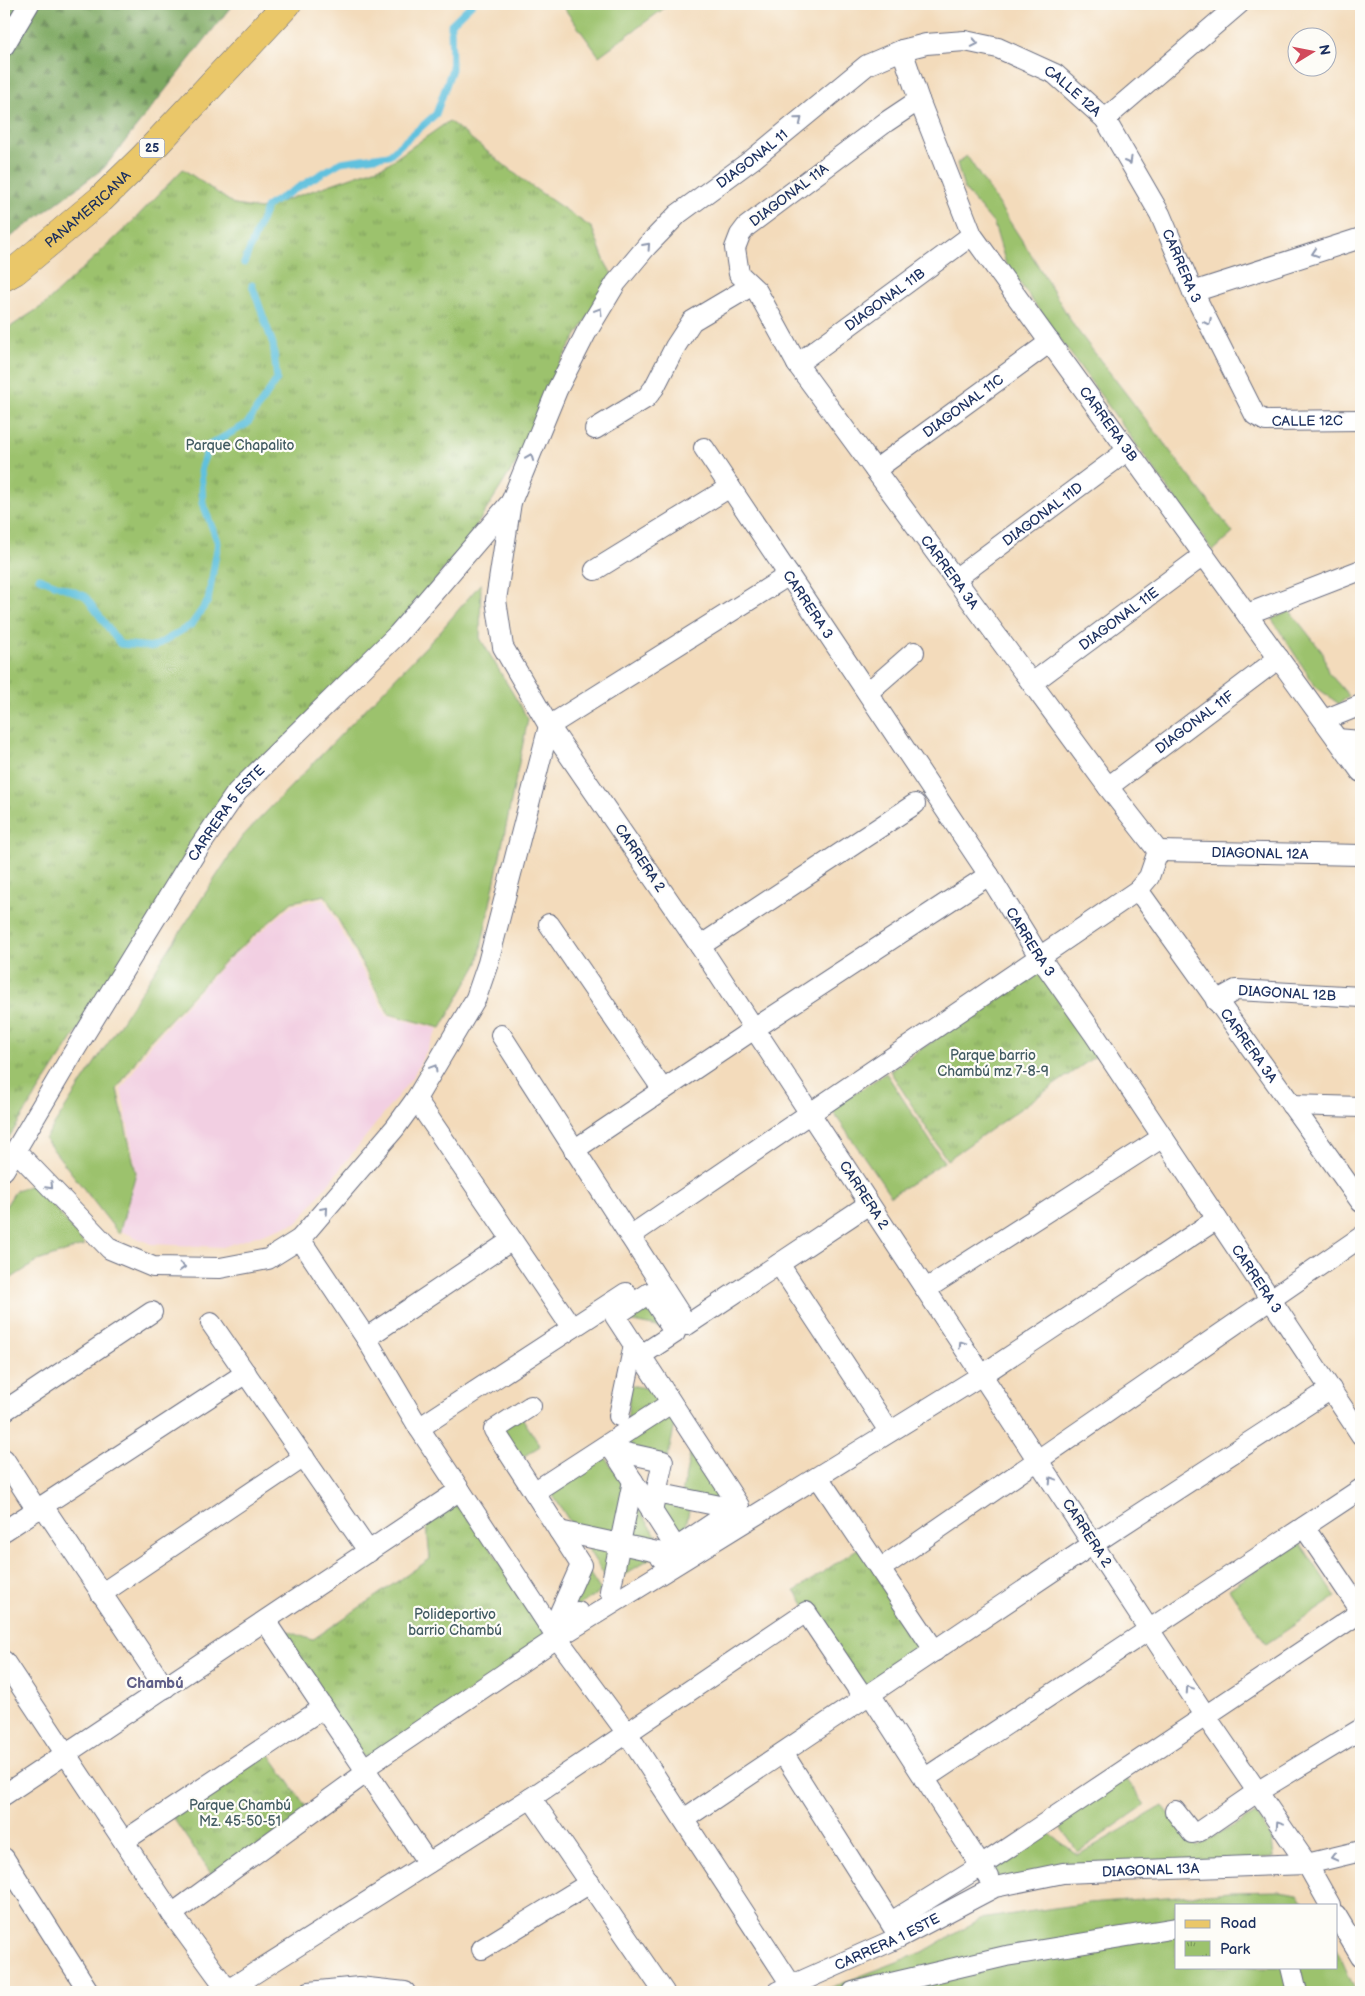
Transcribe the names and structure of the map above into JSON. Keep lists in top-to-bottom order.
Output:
{
  "streets": {
    "main road": ["25", "PANAMERICANA"],
    "street": [
      "CALLE 12A",
      "DIAGONAL 11",
      "DIAGONAL 11A",
      "CARRERA 3",
      "DIAGONAL 11B",
      "DIAGONAL 11C",
      "CALLE 12C",
      "CARRERA 3B",
      "DIAGONAL 11D",
      "CARRERA 3A",
      "DIAGONAL 11E",
      "DIAGONAL 11F",
      "CARRERA 5 ESTE",
      "DIAGONAL 12A",
      "CARRERA 2",
      "DIAGONAL 12B",
      "DIAGONAL 13A",
      "CARRERA 1 ESTE"
    ]
  },
  "crossings": [
    ["CALLE 12A", "DIAGONAL 11"],
    ["CALLE 12A", "CARRERA 3"],
    ["CALLE 12A", "CARRERA 3B"],
    ["DIAGONAL 11", "CARRERA 3B"],
    ["DIAGONAL 11", "CARRERA 5 ESTE"],
    ["DIAGONAL 11", "CARRERA 2"],
    ["DIAGONAL 11A", "CARRERA 3B"],
    ["DIAGONAL 11A", "CARRERA 3A"],
    ["CARRERA 3", "CALLE 12C"],
    ["DIAGONAL 11B", "CARRERA 3B"],
    ["DIAGONAL 11B", "CARRERA 3A"],
    ["DIAGONAL 11C", "CARRERA 3B"],
    ["DIAGONAL 11C", "CARRERA 3A"],
    ["CARRERA 3B", "DIAGONAL 11D"],
    ["CARRERA 3B", "DIAGONAL 11E"],
    ["CARRERA 3B", "DIAGONAL 11F"],
    ["DIAGONAL 11D", "CARRERA 3A"],
    ["CARRERA 3A", "DIAGONAL 11E"],
    ["CARRERA 3A", "DIAGONAL 11F"],
    ["CARRERA 3A", "DIAGONAL 12A"],
    ["CARRERA 3A", "DIAGONAL 12B"],
    ["CARRERA 5 ESTE", "CARRERA 2"],
    ["CARRERA 2", "DIAGONAL 13A"],
    ["DIAGONAL 13A", "CARRERA 1 ESTE"]
  ],
  "one_way": ["CALLE 12A"],
  "districts": ["Chambú"],
  "parks": [
    "Parque Chapalito",
    "Parque barrio Chambú mz 7-8-9",
    "Polideportivo barrio Chambú",
    "Parque Chambú Mz. 45-50-51"
  ],
  "legend": ["Road", "Park"],
  "north": "right"
}
